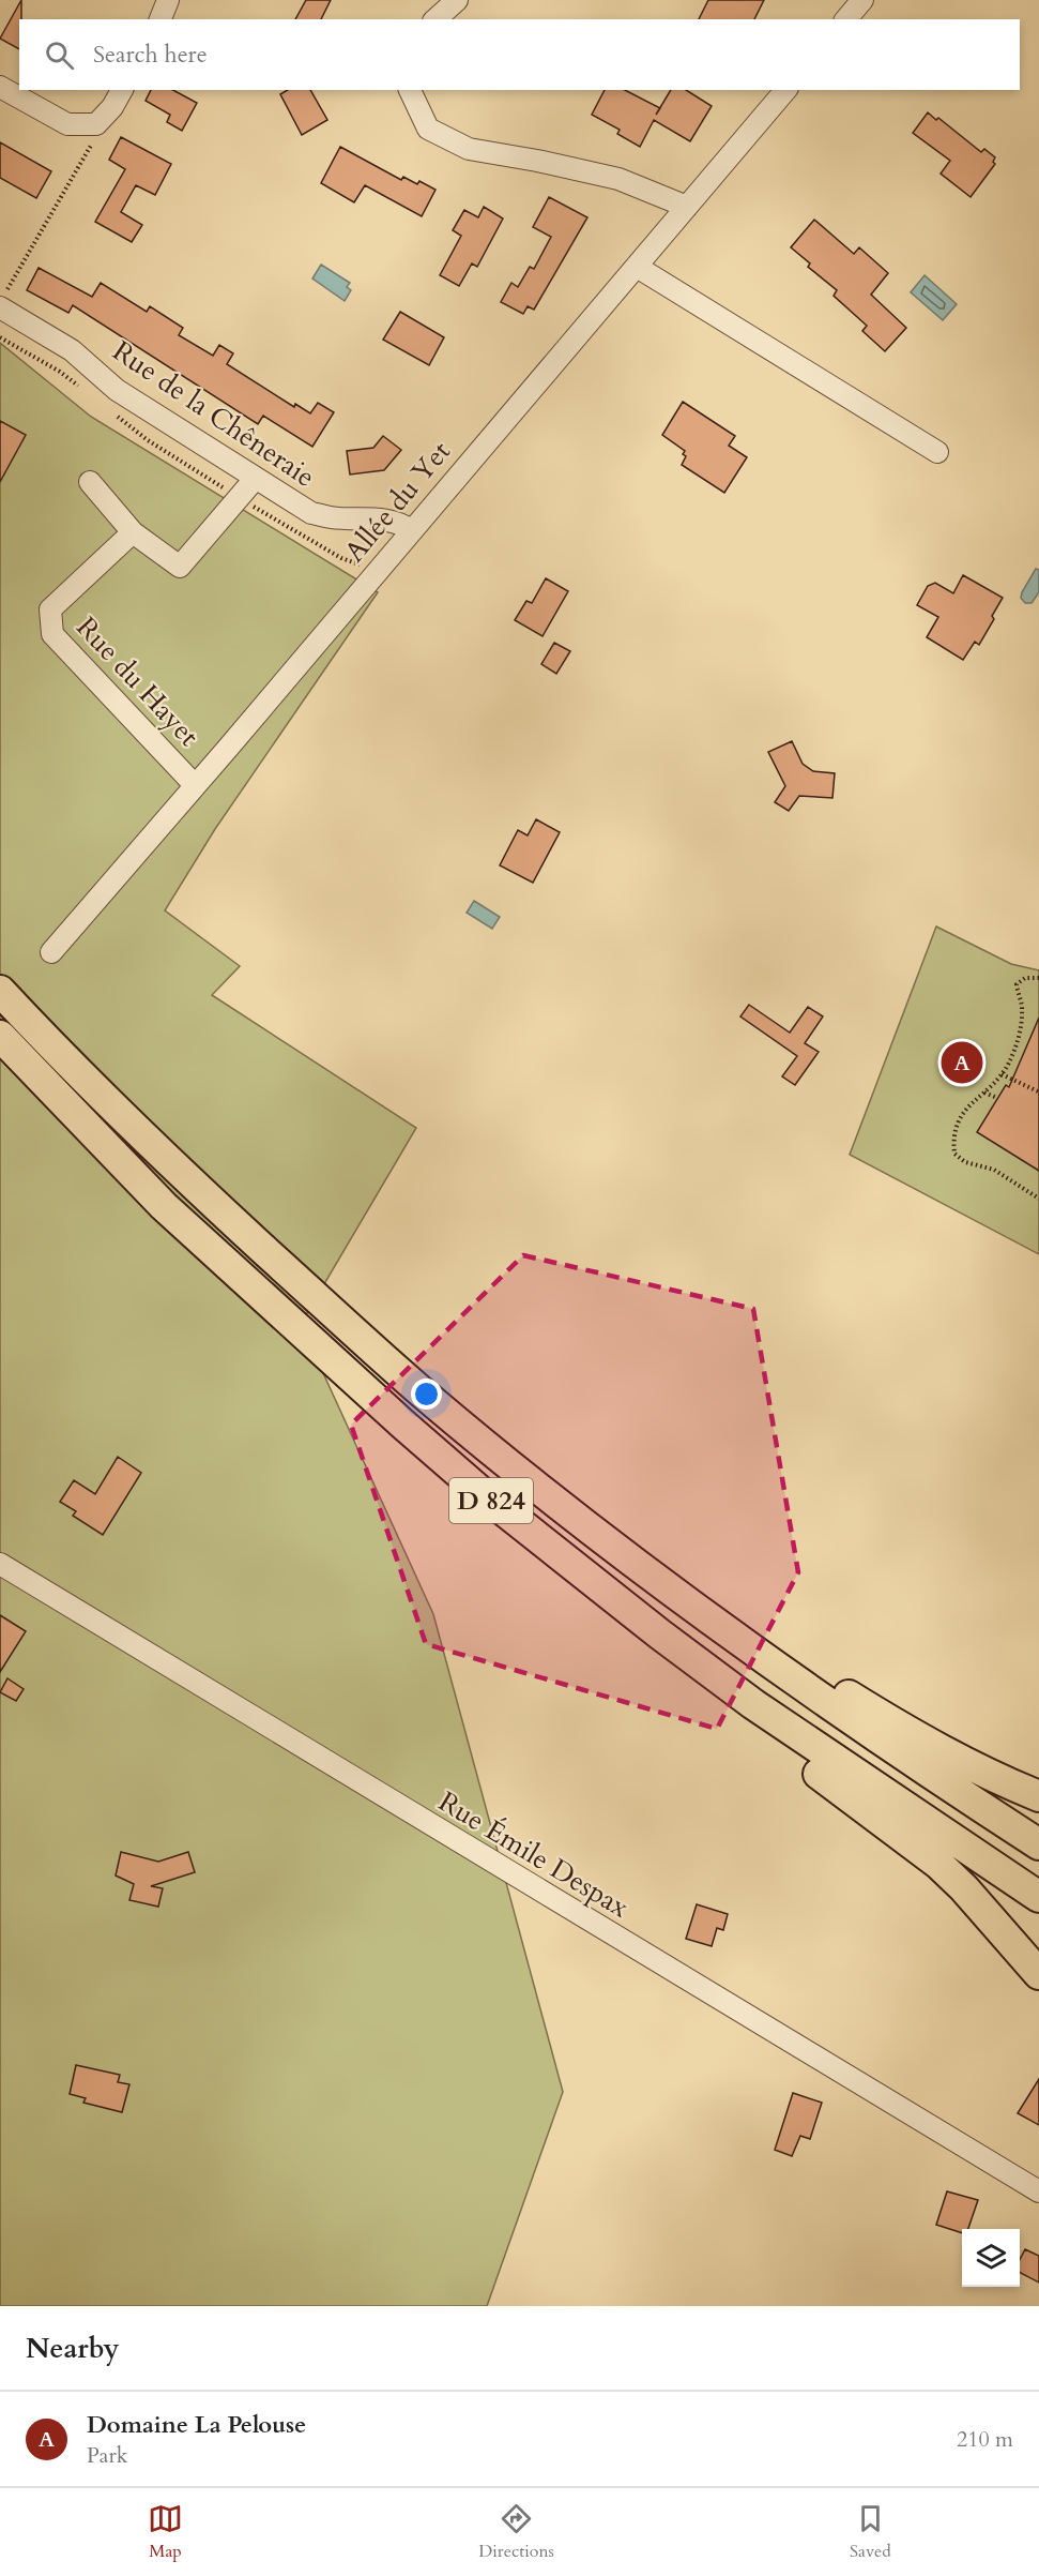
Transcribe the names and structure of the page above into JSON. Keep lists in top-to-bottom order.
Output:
{
  "streets": {
    "highway": ["D 824"],
    "street": [
      "Rue de la Chêneraie",
      "Allée du Yet",
      "Rue du Hayet",
      "Rue Émile Despax"
    ]
  },
  "crossings": [
    ["Rue de la Chêneraie", "Allée du Yet"],
    ["Allée du Yet", "Rue du Hayet"]
  ],
  "page": {
    "search": "Search here",
    "pins": "A",
    "heading": "Nearby",
    "list": [
      {
        "mark": "A",
        "name": "Domaine La Pelouse",
        "note": "Park",
        "value": "210 m"
      }
    ],
    "nav": ["Map", "Directions", "Saved"]
  }
}
